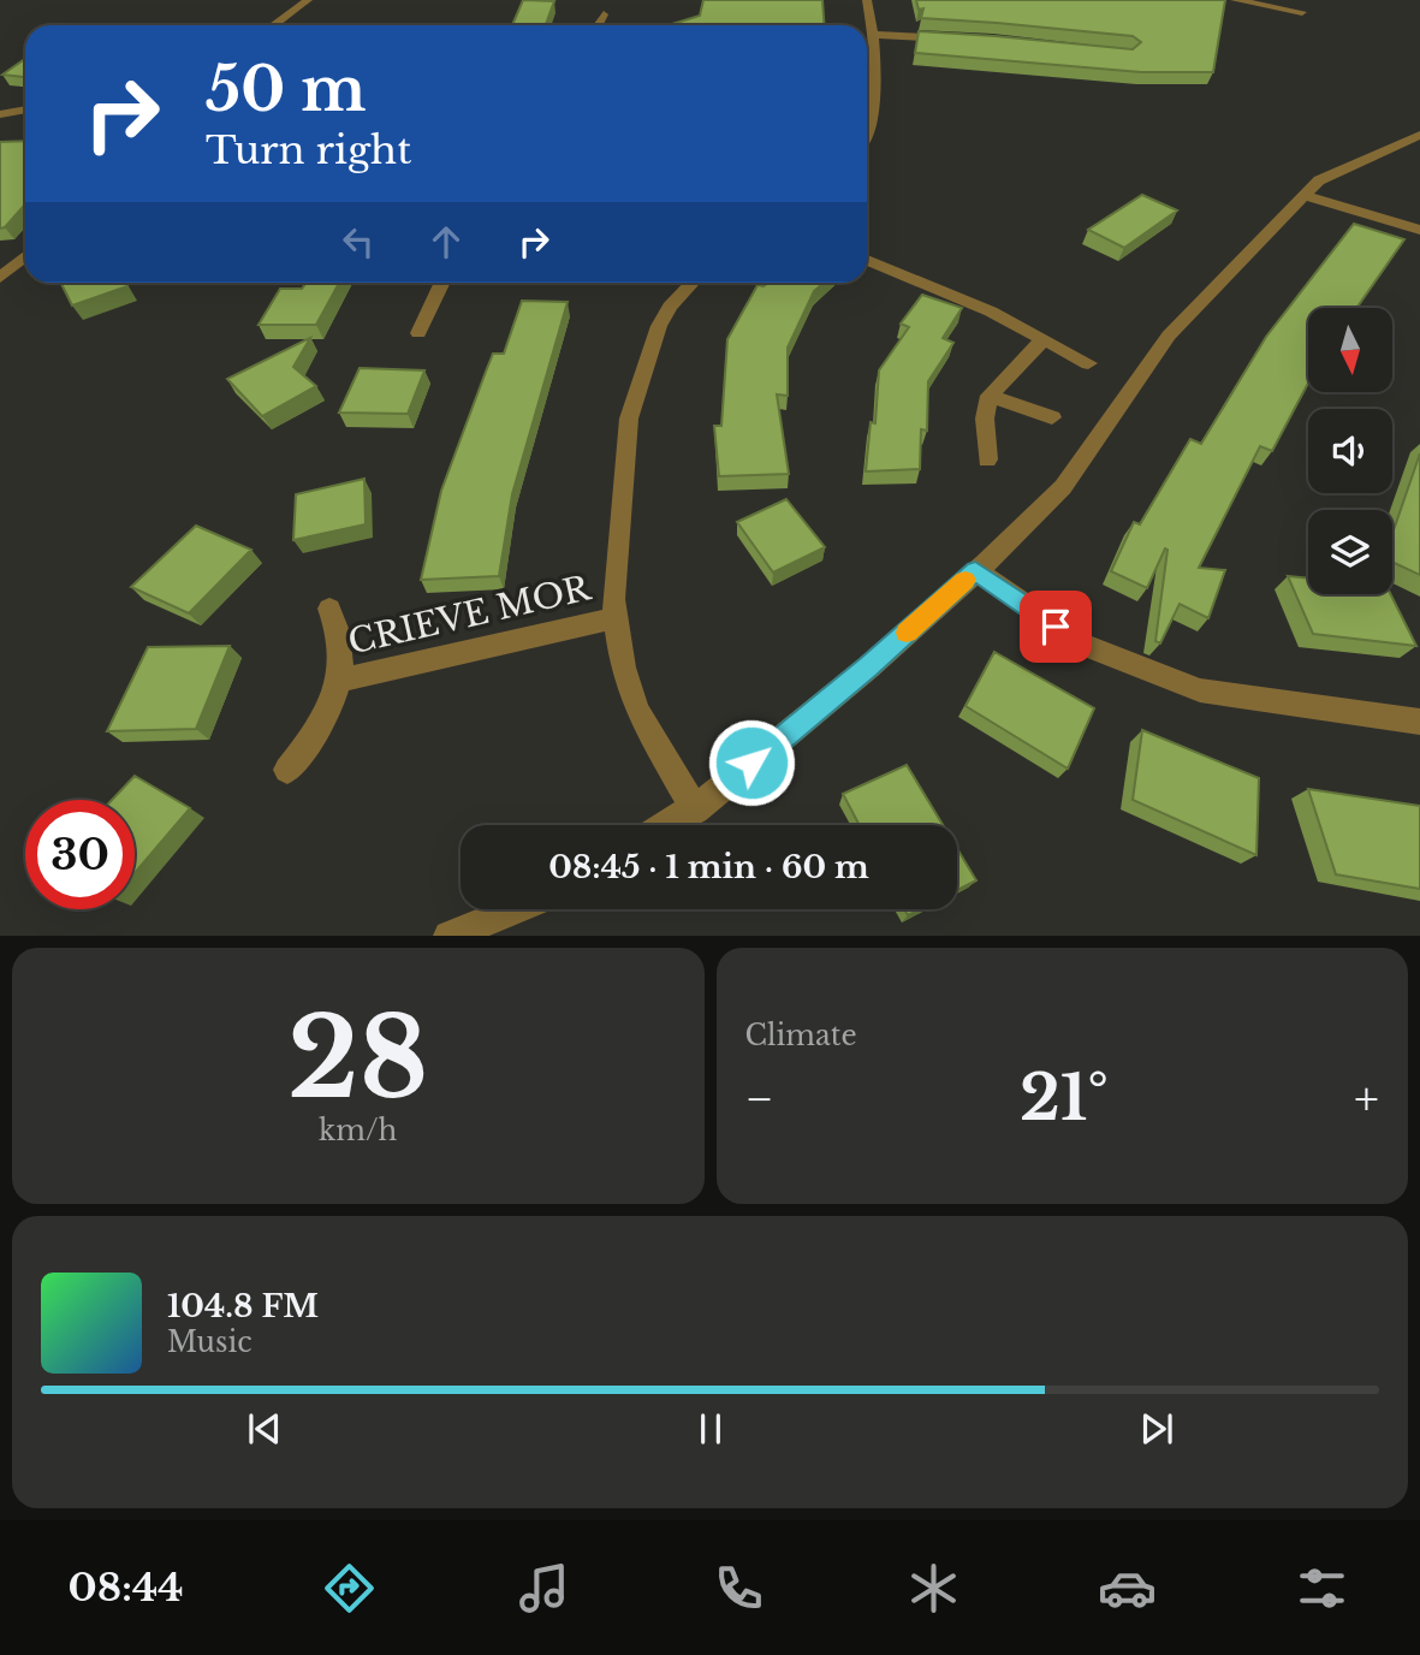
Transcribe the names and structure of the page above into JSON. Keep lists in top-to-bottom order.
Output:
{
  "streets": {
    "street": ["CRIEVE MOR"]
  },
  "north": "bottom",
  "page": {
    "turn": ["50 m", "Turn right"],
    "limit": "30",
    "trip": "08:45 · 1 min · 60 m",
    "tile": [
      ["28", "km/h"],
      "Climate"
    ],
    "heat": ["−", "21°", "+"],
    "song": ["104.8 FM", "Music"],
    "tabs": "08:44"
  }
}
